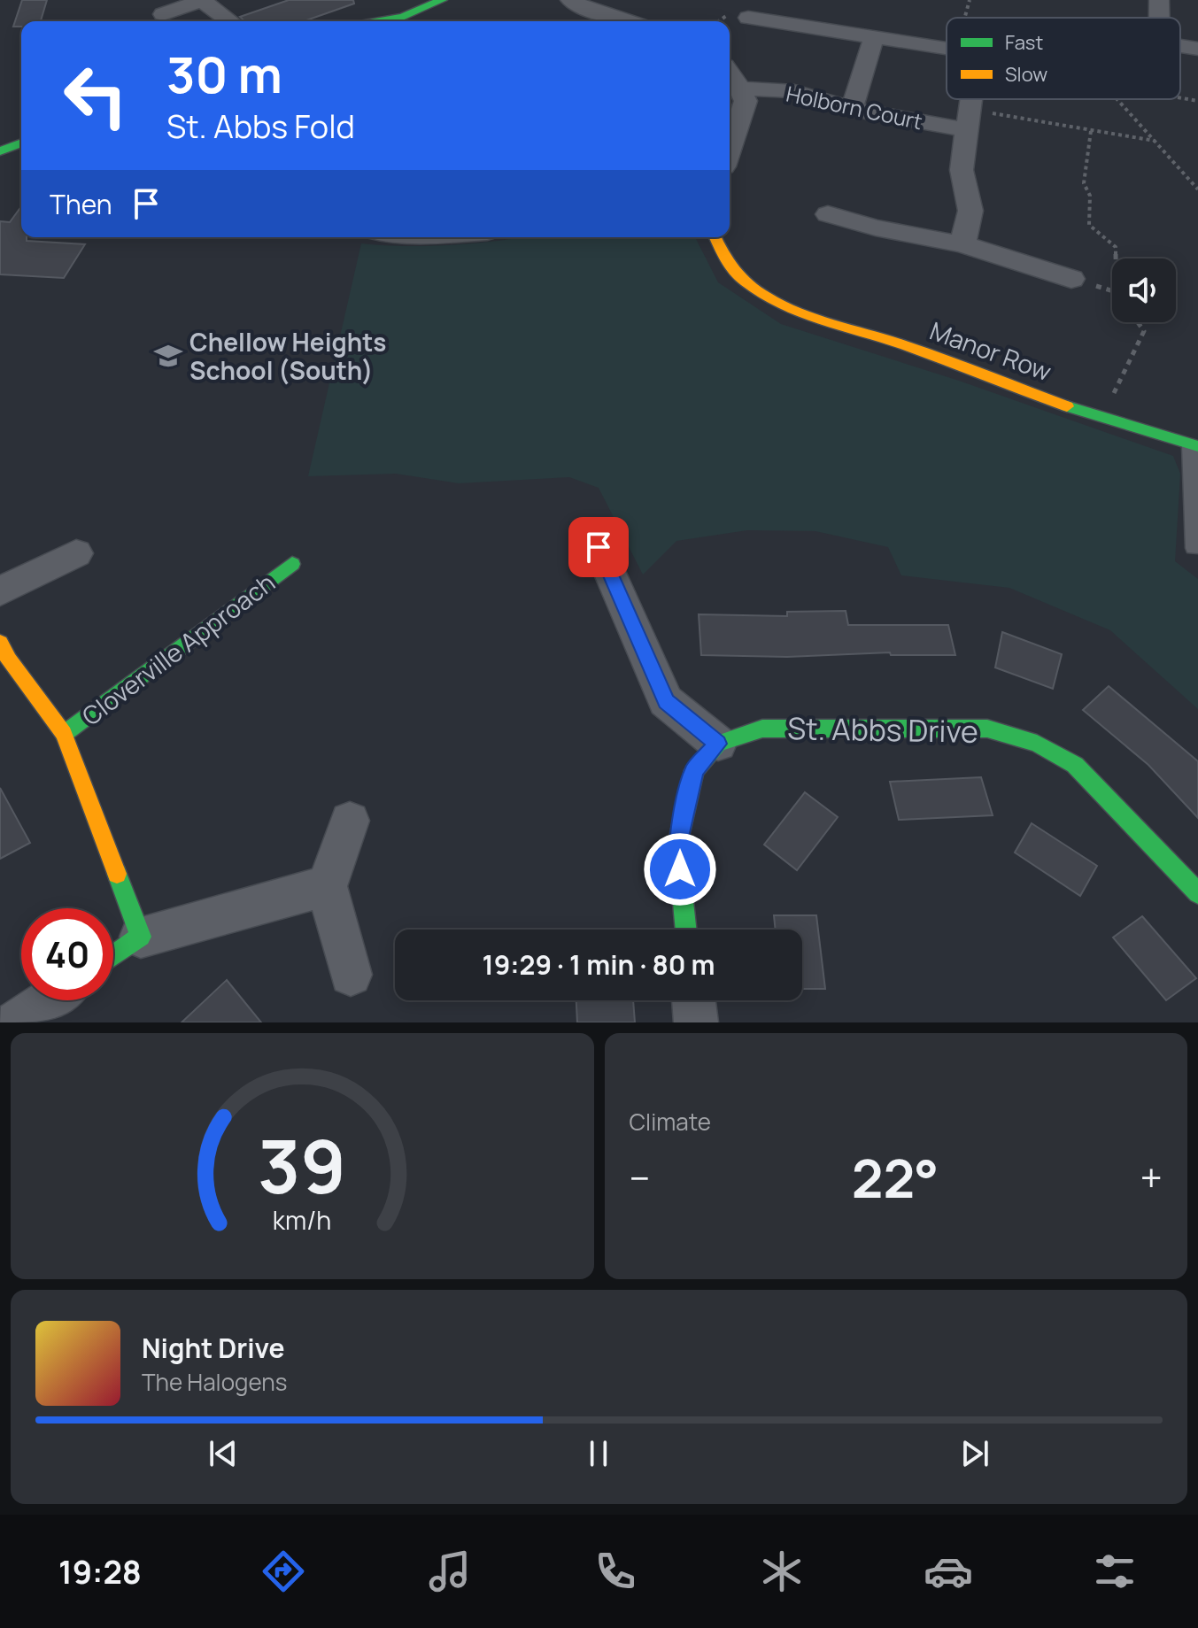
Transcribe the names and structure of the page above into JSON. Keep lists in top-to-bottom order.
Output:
{
  "streets": {
    "street": [
      "Holborn Court",
      "Manor Row",
      "Cloverville Approach",
      "St. Abbs Drive"
    ]
  },
  "places": {
    "school or university": ["Chellow Heights School (South)"]
  },
  "legend": ["Fast", "Slow"],
  "page": {
    "turn": ["30 m", "St. Abbs Fold"],
    "then": "Then",
    "limit": "40",
    "trip": "19:29 · 1 min · 80 m",
    "tile": "Climate",
    "heat": ["−", "22°", "+"],
    "song": ["Night Drive", "The Halogens"],
    "tabs": "19:28",
    "gauge": ["39", "km/h"]
  }
}
